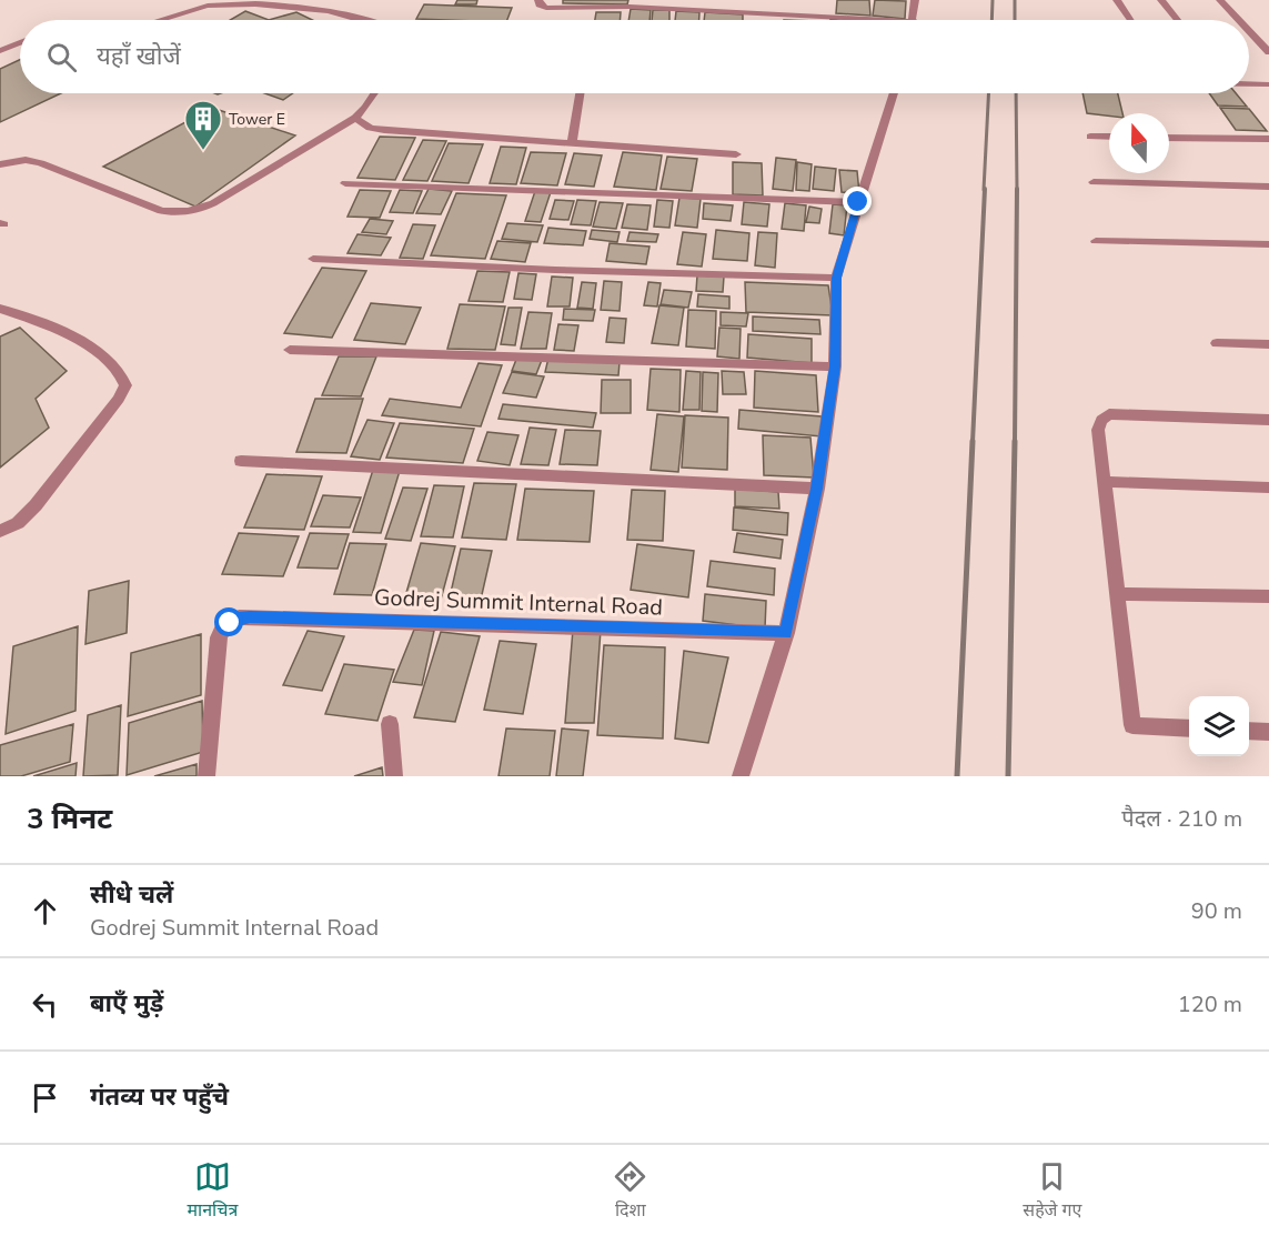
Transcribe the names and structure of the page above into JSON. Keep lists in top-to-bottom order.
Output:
{
  "streets": {
    "street": ["Godrej Summit Internal Road"]
  },
  "places": {
    "building": ["Tower E"]
  },
  "north": "top",
  "page": {
    "search": "यहाँ खोजें",
    "heading": ["3 मिनट", "पैदल · 210 m"],
    "list": [
      ["सीधे चलें", "Godrej Summit Internal Road", "90 m"],
      ["बाएँ मुड़ें", "120 m"],
      "गंतव्य पर पहुँचे"
    ],
    "nav": ["मानचित्र", "दिशा", "सहेजे गए"]
  }
}
